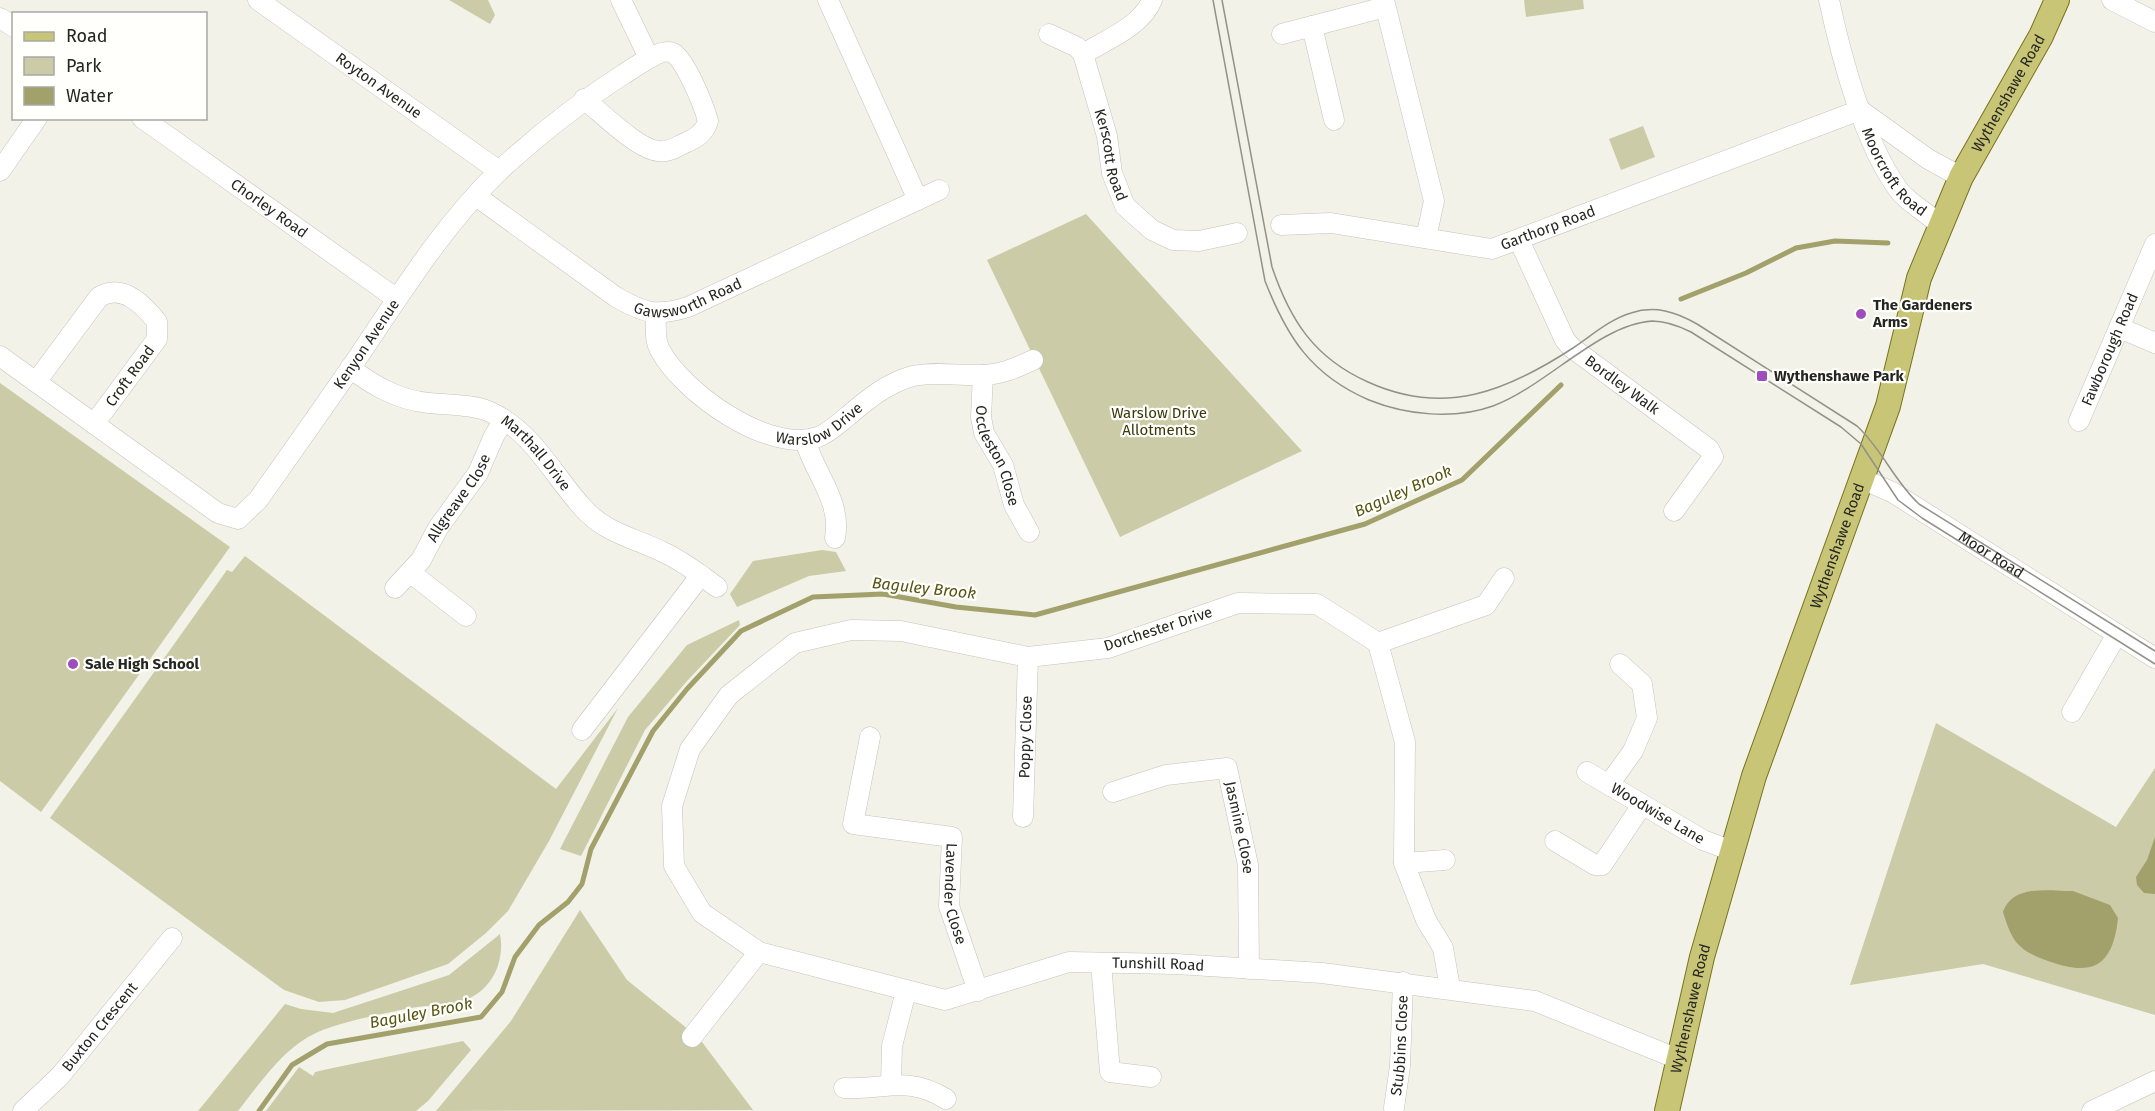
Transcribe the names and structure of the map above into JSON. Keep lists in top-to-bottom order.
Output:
{
  "streets": {
    "main road": ["Wythenshawe Road"],
    "street": [
      "Royton Avenue",
      "Kerscott Road",
      "Moorcroft Road",
      "Chorley Road",
      "Garthorp Road",
      "Gawsworth Road",
      "Kenyon Avenue",
      "Fawborough Road",
      "Croft Road",
      "Bordley Walk",
      "Warslow Drive",
      "Marthall Drive",
      "Occleston Close",
      "Allgreave Close",
      "Moor Road",
      "Dorchester Drive",
      "Poppy Close",
      "Woodwise Lane",
      "Jasmine Close",
      "Lavender Close",
      "Tunshill Road",
      "Buxton Crescent",
      "Stubbins Close"
    ]
  },
  "crossings": [
    ["Royton Avenue", "Kenyon Avenue"],
    ["Wythenshawe Road", "Moorcroft Road"],
    ["Wythenshawe Road", "Moor Road"],
    ["Wythenshawe Road", "Woodwise Lane"],
    ["Wythenshawe Road", "Tunshill Road"],
    ["Moorcroft Road", "Garthorp Road"],
    ["Chorley Road", "Kenyon Avenue"],
    ["Garthorp Road", "Bordley Walk"],
    ["Gawsworth Road", "Kenyon Avenue"],
    ["Gawsworth Road", "Warslow Drive"],
    ["Kenyon Avenue", "Croft Road"],
    ["Kenyon Avenue", "Marthall Drive"],
    ["Warslow Drive", "Occleston Close"],
    ["Marthall Drive", "Allgreave Close"],
    ["Dorchester Drive", "Poppy Close"],
    ["Dorchester Drive", "Tunshill Road"],
    ["Jasmine Close", "Tunshill Road"],
    ["Lavender Close", "Tunshill Road"],
    ["Tunshill Road", "Stubbins Close"]
  ],
  "water": ["Baguley Brook"],
  "parks": ["Warslow Drive Allotments"],
  "places": {
    "other": ["The Gardeners Arms", "Sale High School"],
    "transit": ["Wythenshawe Park"]
  },
  "legend": ["Road", "Park", "Water"]
}
